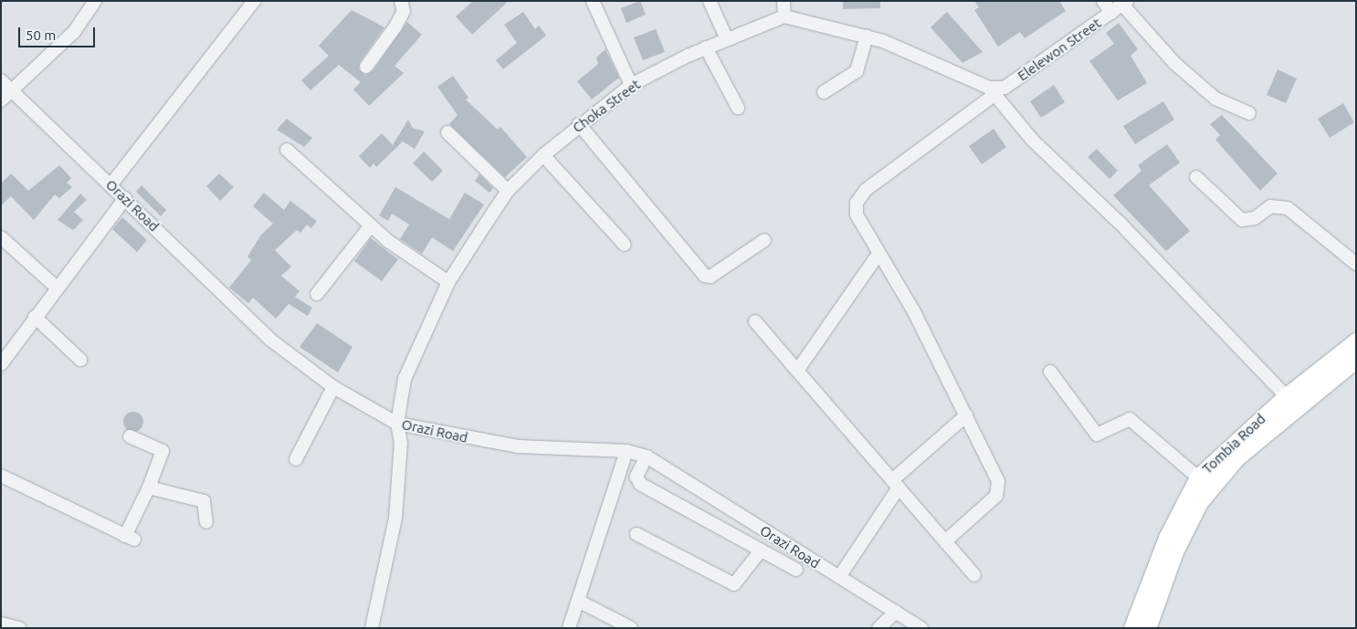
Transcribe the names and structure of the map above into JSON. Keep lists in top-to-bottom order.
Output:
{
  "streets": {
    "main road": ["Tombia Road"],
    "street": ["Elelewon Street", "Choka Street", "Orazi Road"]
  },
  "crossings": [
    ["Choka Street", "Orazi Road"]
  ],
  "scale_bar": "50 m"
}
